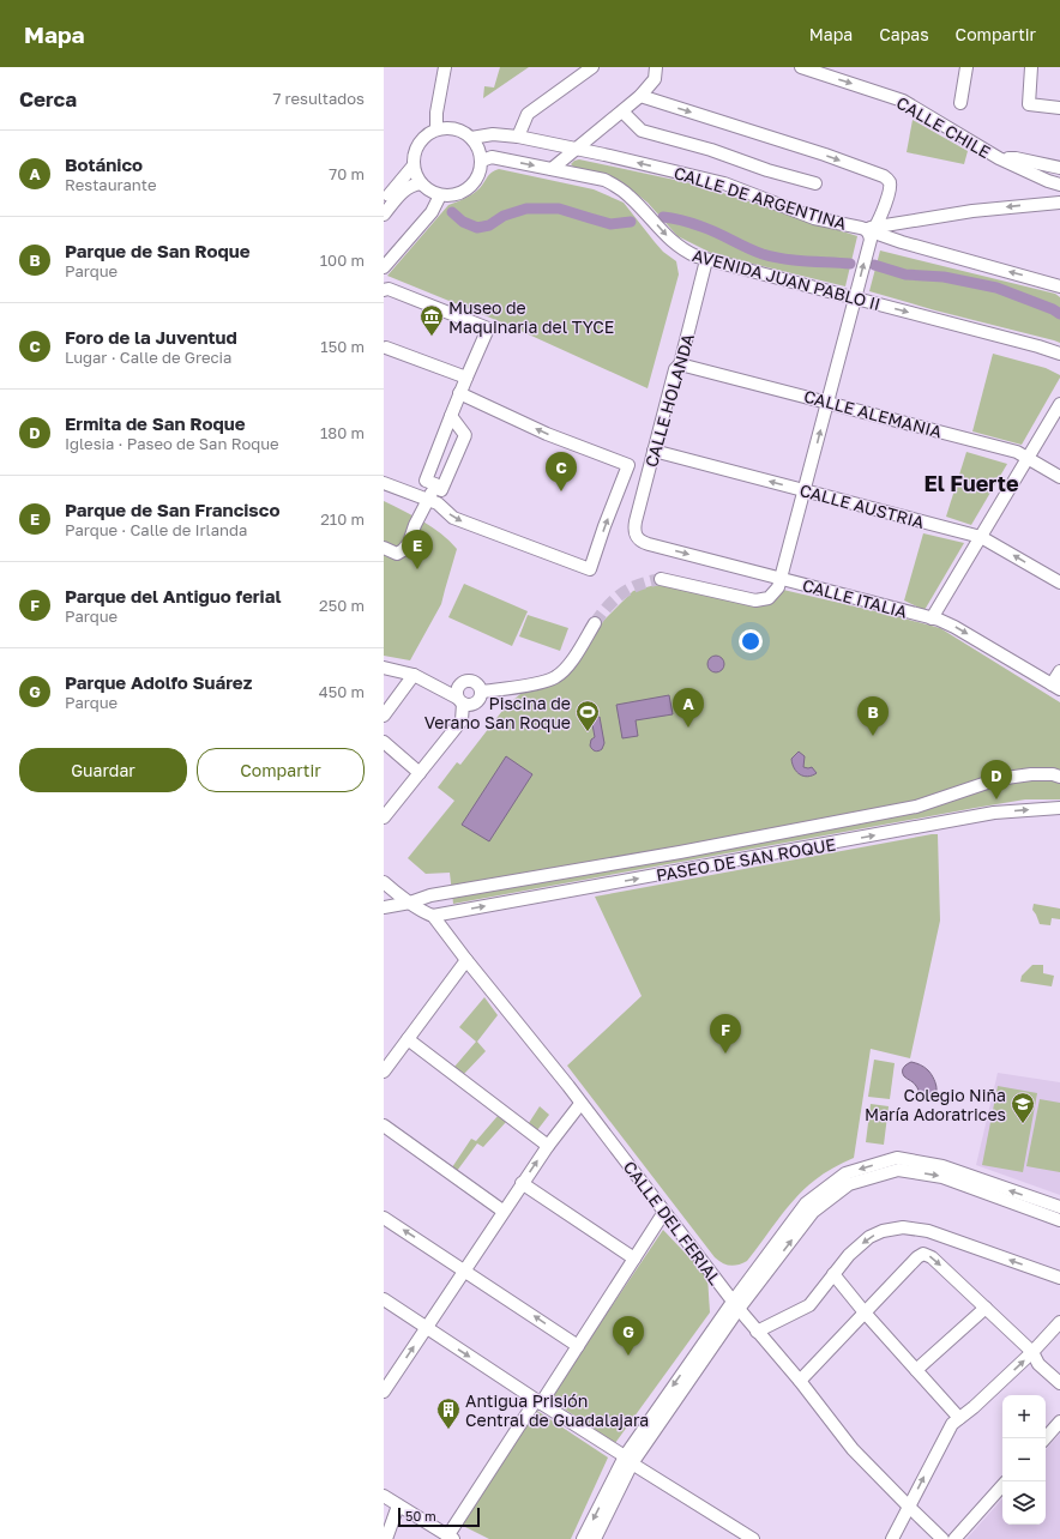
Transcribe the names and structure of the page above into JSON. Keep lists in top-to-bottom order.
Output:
{
  "streets": {
    "street": [
      "CALLE CHILE",
      "CALLE DE ARGENTINA",
      "AVENIDA JUAN PABLO II",
      "CALLE HOLANDA",
      "CALLE ALEMANIA",
      "CALLE AUSTRIA",
      "CALLE ITALIA",
      "PASEO DE SAN ROQUE",
      "CALLE DEL FERIAL"
    ]
  },
  "crossings": [
    ["CALLE DE ARGENTINA", "AVENIDA JUAN PABLO II"],
    ["AVENIDA JUAN PABLO II", "CALLE HOLANDA"],
    ["CALLE HOLANDA", "CALLE ALEMANIA"],
    ["CALLE HOLANDA", "CALLE AUSTRIA"],
    ["CALLE HOLANDA", "CALLE ITALIA"],
    ["PASEO DE SAN ROQUE", "CALLE DEL FERIAL"]
  ],
  "one_way": ["CALLE CHILE", "CALLE AUSTRIA", "CALLE ITALIA"],
  "districts": ["El Fuerte"],
  "places": {
    "museum": ["Museo de Maquinaria del TYCE"],
    "sports": ["Piscina de Verano San Roque"],
    "school or university": ["Colegio Niña María Adoratrices"],
    "building": ["Antigua Prisión Central de Guadalajara"]
  },
  "scale_bar": "50 m",
  "page": {
    "header": "Mapa",
    "nav": ["Mapa", "Capas", "Compartir"],
    "heading": ["Cerca", "7 resultados"],
    "list": [
      {
        "mark": "A",
        "name": "Botánico",
        "note": "Restaurante",
        "value": "70 m"
      },
      {
        "mark": "B",
        "name": "Parque de San Roque",
        "note": "Parque",
        "value": "100 m"
      },
      {
        "mark": "C",
        "name": "Foro de la Juventud",
        "note": "Lugar · Calle de Grecia",
        "value": "150 m"
      },
      {
        "mark": "D",
        "name": "Ermita de San Roque",
        "note": "Iglesia · Paseo de San Roque",
        "value": "180 m"
      },
      {
        "mark": "E",
        "name": "Parque de San Francisco",
        "note": "Parque · Calle de Irlanda",
        "value": "210 m"
      },
      {
        "mark": "F",
        "name": "Parque del Antiguo ferial",
        "note": "Parque",
        "value": "250 m"
      },
      {
        "mark": "G",
        "name": "Parque Adolfo Suárez",
        "note": "Parque",
        "value": "450 m"
      }
    ],
    "pins": [
      "C",
      "E",
      "A",
      "B",
      "D",
      "F",
      "G"
    ],
    "buttons": ["Guardar", "Compartir"],
    "map_buttons": ["+", "−"],
    "scale": "50 m"
  }
}
